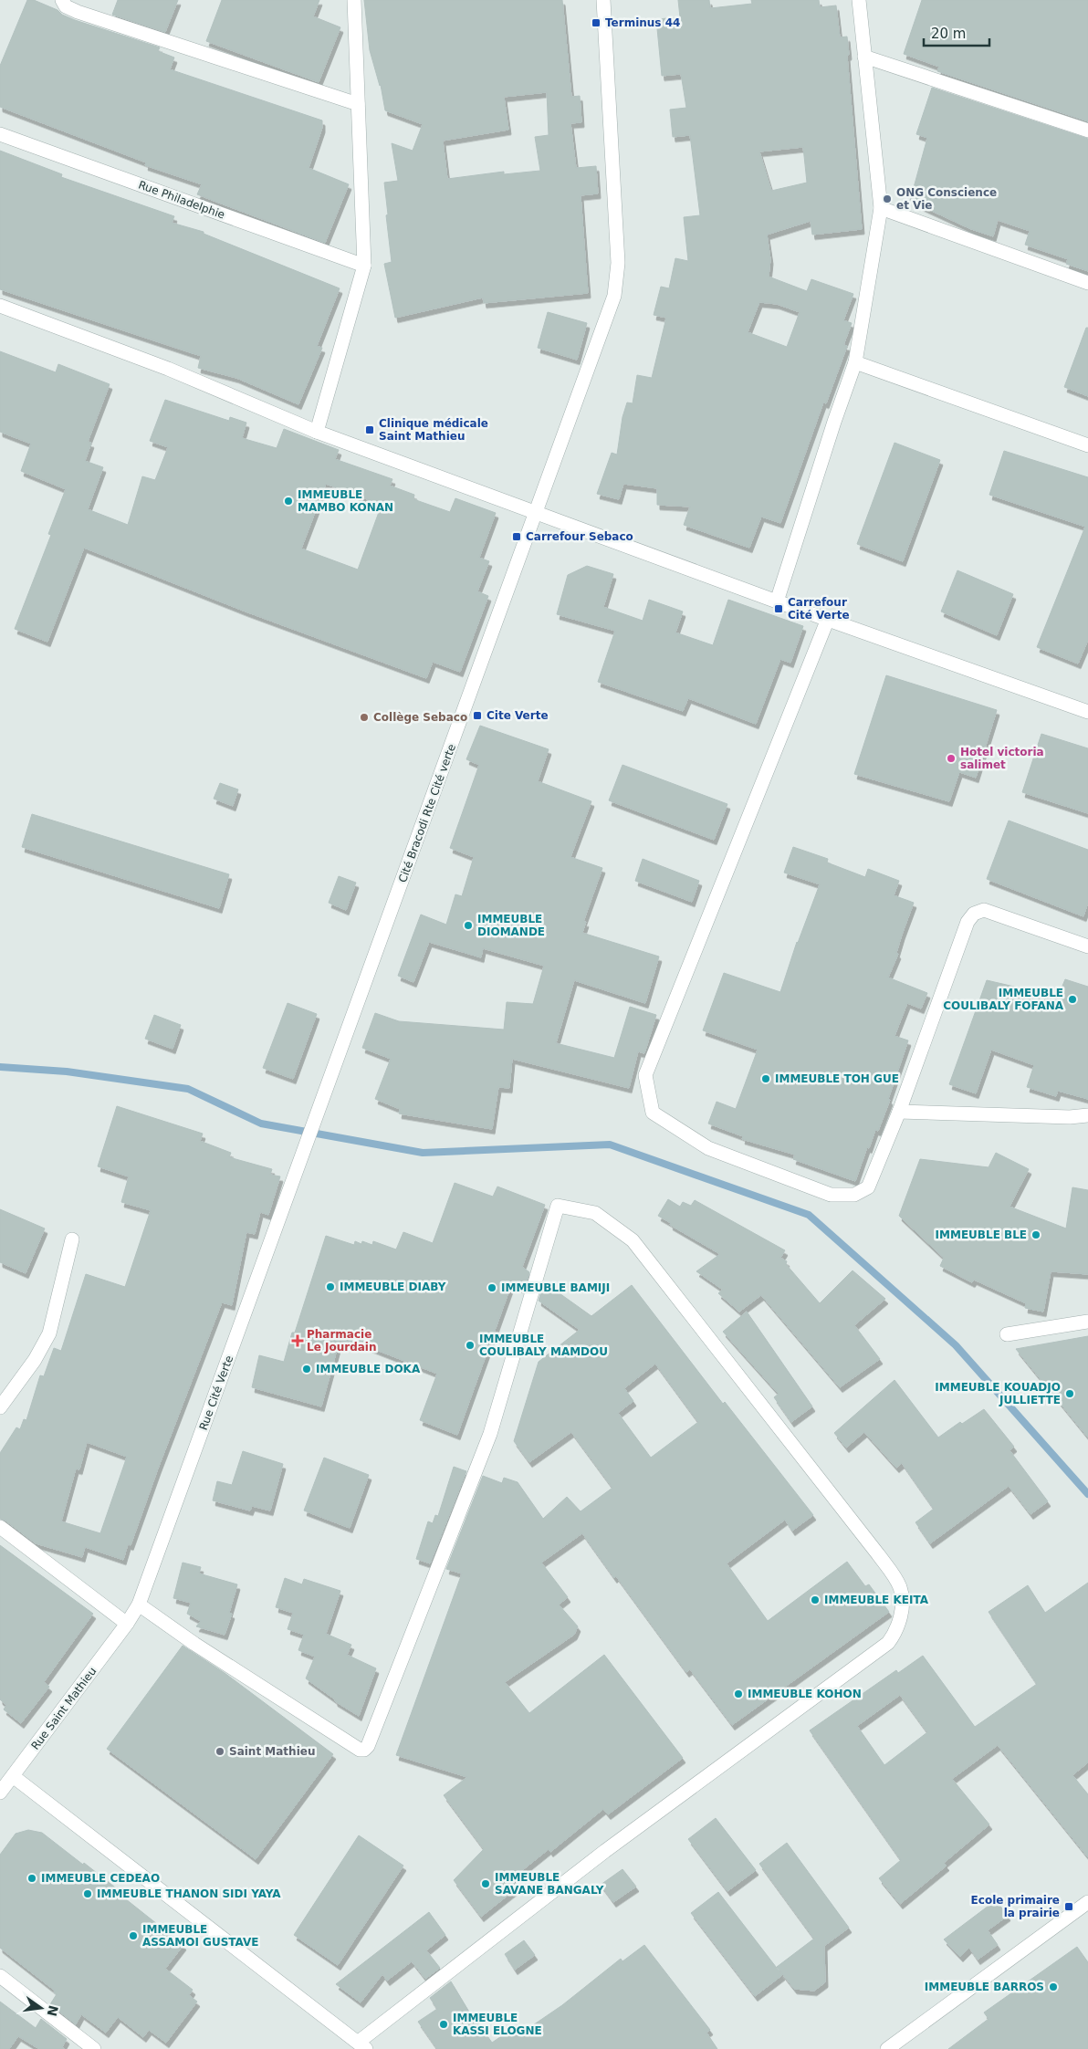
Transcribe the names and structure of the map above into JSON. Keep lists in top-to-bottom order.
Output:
{
  "streets": {
    "street": [
      "Rue Philadelphie",
      "Cité Bracodi Rte Cité verte",
      "Rue Cité Verte",
      "Rue Saint Mathieu"
    ]
  },
  "crossings": [
    ["Cité Bracodi Rte Cité verte", "Rue Cité Verte"],
    ["Rue Cité Verte", "Rue Saint Mathieu"]
  ],
  "places": {
    "transit": [
      "Terminus 44",
      "Clinique médicale Saint Mathieu",
      "Carrefour Sebaco",
      "Carrefour Cité Verte",
      "Cite Verte",
      "Ecole primaire la prairie"
    ],
    "other": [
      "ONG Conscience et Vie",
      "IMMEUBLE MAMBO KONAN",
      "Collège Sebaco",
      "Hotel victoria salimet",
      "IMMEUBLE DIOMANDE",
      "IMMEUBLE COULIBALY FOFANA",
      "IMMEUBLE TOH GUE",
      "IMMEUBLE BLE",
      "IMMEUBLE DIABY",
      "IMMEUBLE BAMIJI",
      "IMMEUBLE COULIBALY MAMDOU",
      "IMMEUBLE DOKA",
      "IMMEUBLE KOUADJO JULLIETTE",
      "IMMEUBLE KEITA",
      "IMMEUBLE KOHON",
      "Saint Mathieu",
      "IMMEUBLE CEDEAO",
      "IMMEUBLE SAVANE BANGALY",
      "IMMEUBLE THANON SIDI YAYA",
      "IMMEUBLE ASSAMOI GUSTAVE",
      "IMMEUBLE BARROS",
      "IMMEUBLE KASSI ELOGNE"
    ],
    "health": ["Pharmacie Le Jourdain"]
  },
  "scale_bar": "20 m",
  "north": "right"
}
